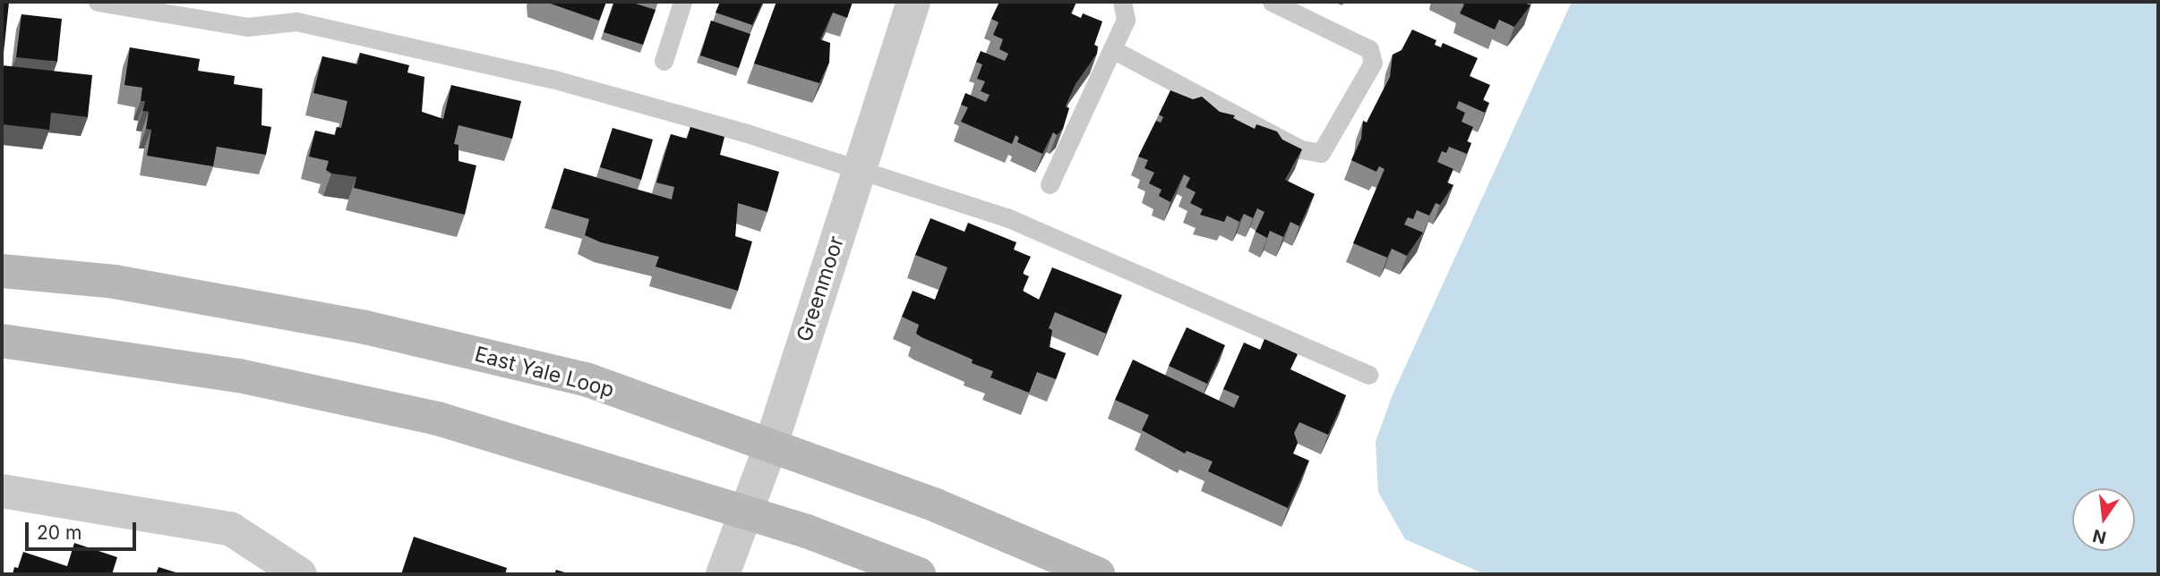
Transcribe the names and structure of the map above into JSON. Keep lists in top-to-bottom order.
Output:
{
  "streets": {
    "main road": ["East Yale Loop"],
    "street": ["Greenmoor"]
  },
  "crossings": [
    ["Greenmoor", "East Yale Loop"]
  ],
  "scale_bar": "20 m",
  "north": "bottom"
}
